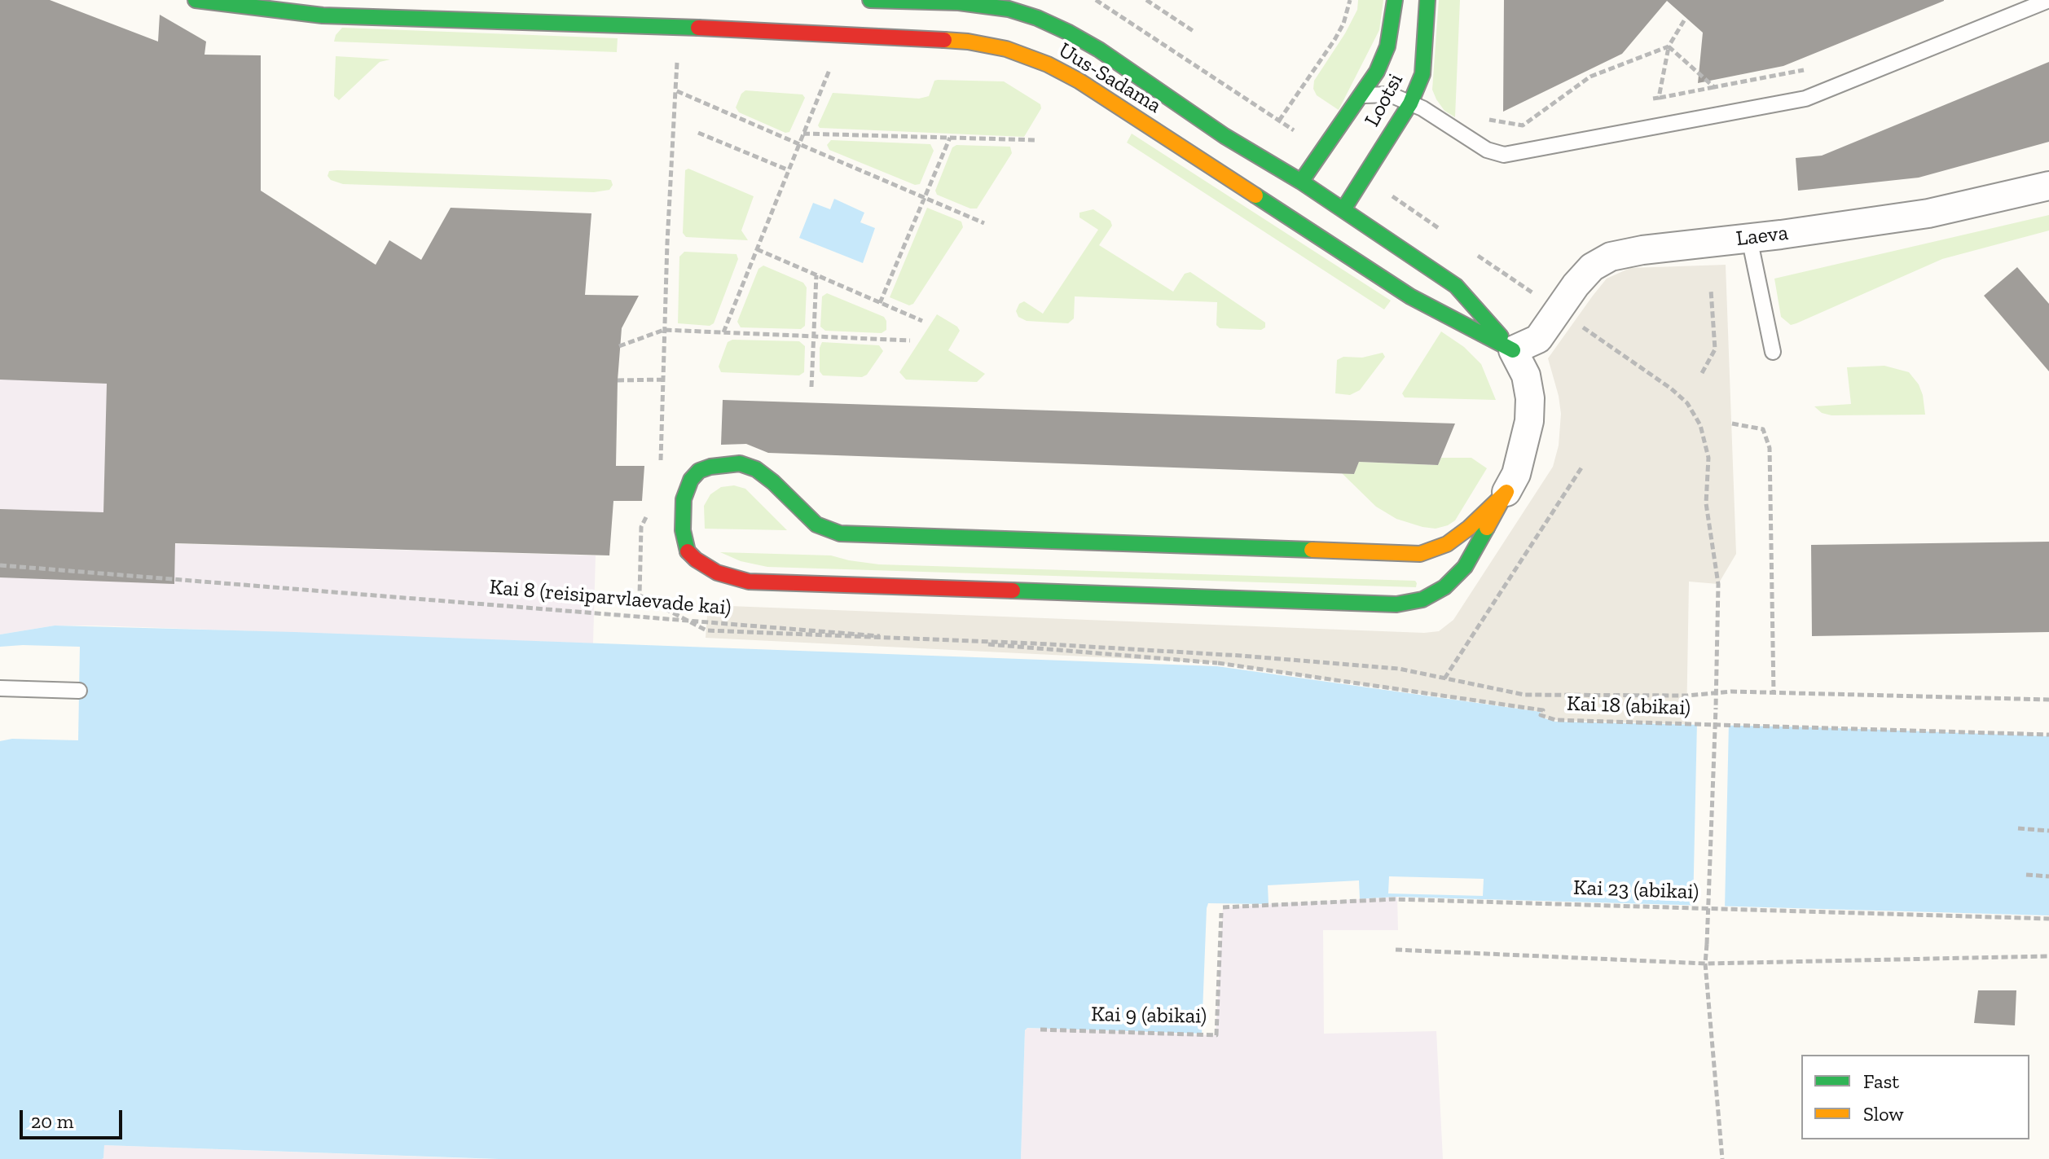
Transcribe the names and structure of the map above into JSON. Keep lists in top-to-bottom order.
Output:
{
  "streets": {
    "street": ["Uus-Sadama", "Lootsi", "Laeva"],
    "path": [
      "Kai 8 (reisiparvlaevade kai)",
      "Kai 18 (abikai)",
      "Kai 23 (abikai)",
      "Kai 9 (abikai)"
    ]
  },
  "crossings": [
    ["Uus-Sadama", "Lootsi"],
    ["Uus-Sadama", "Laeva"],
    ["Kai 8 (reisiparvlaevade kai)", "Kai 18 (abikai)"],
    ["Kai 23 (abikai)", "Kai 9 (abikai)"]
  ],
  "legend": ["Fast", "Slow"],
  "scale_bar": "20 m"
}
